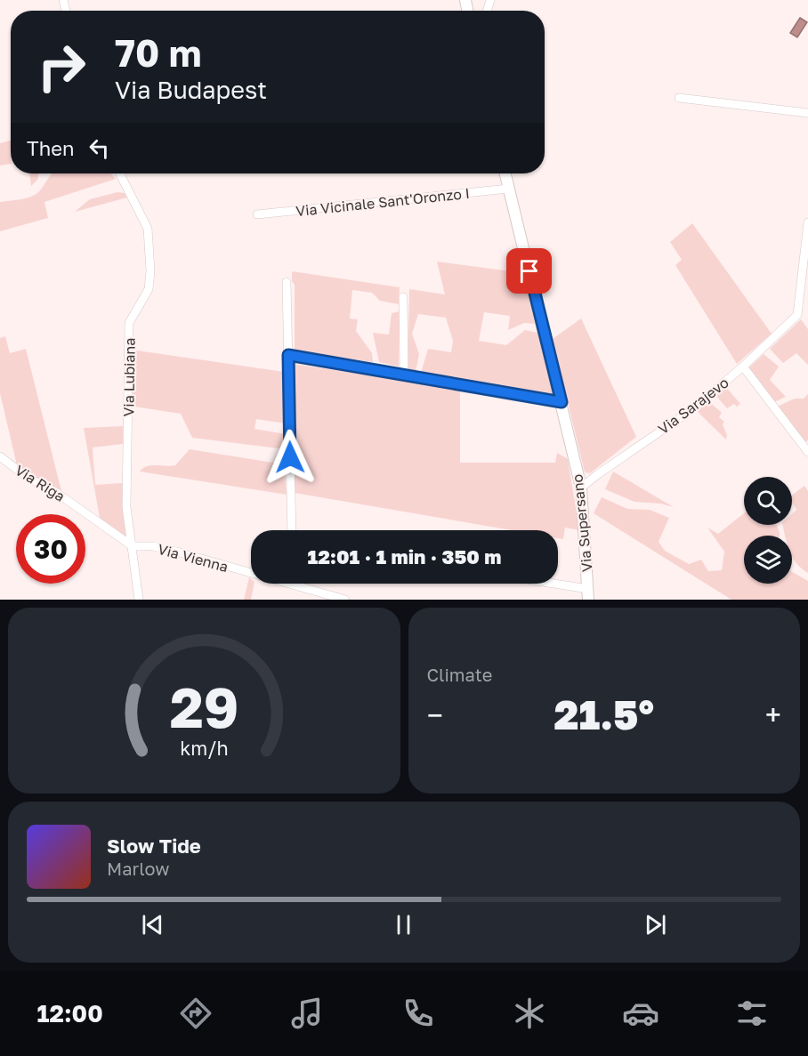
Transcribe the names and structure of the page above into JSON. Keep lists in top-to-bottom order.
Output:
{
  "streets": {
    "street": [
      "Via Vicinale Sant'Oronzo I",
      "Via Lubiana",
      "Via Sarajevo",
      "Via Riga",
      "Via Supersano",
      "Via Vienna"
    ]
  },
  "crossings": [
    ["Via Vicinale Sant'Oronzo I", "Via Supersano"],
    ["Via Lubiana", "Via Riga"],
    ["Via Lubiana", "Via Vienna"],
    ["Via Sarajevo", "Via Supersano"],
    ["Via Riga", "Via Vienna"]
  ],
  "page": {
    "turn": ["70 m", "Via Budapest"],
    "then": "Then",
    "limit": "30",
    "trip": "12:01 · 1 min · 350 m",
    "tile": "Climate",
    "heat": ["−", "21.5°", "+"],
    "song": ["Slow Tide", "Marlow"],
    "tabs": "12:00",
    "gauge": ["29", "km/h"]
  }
}
